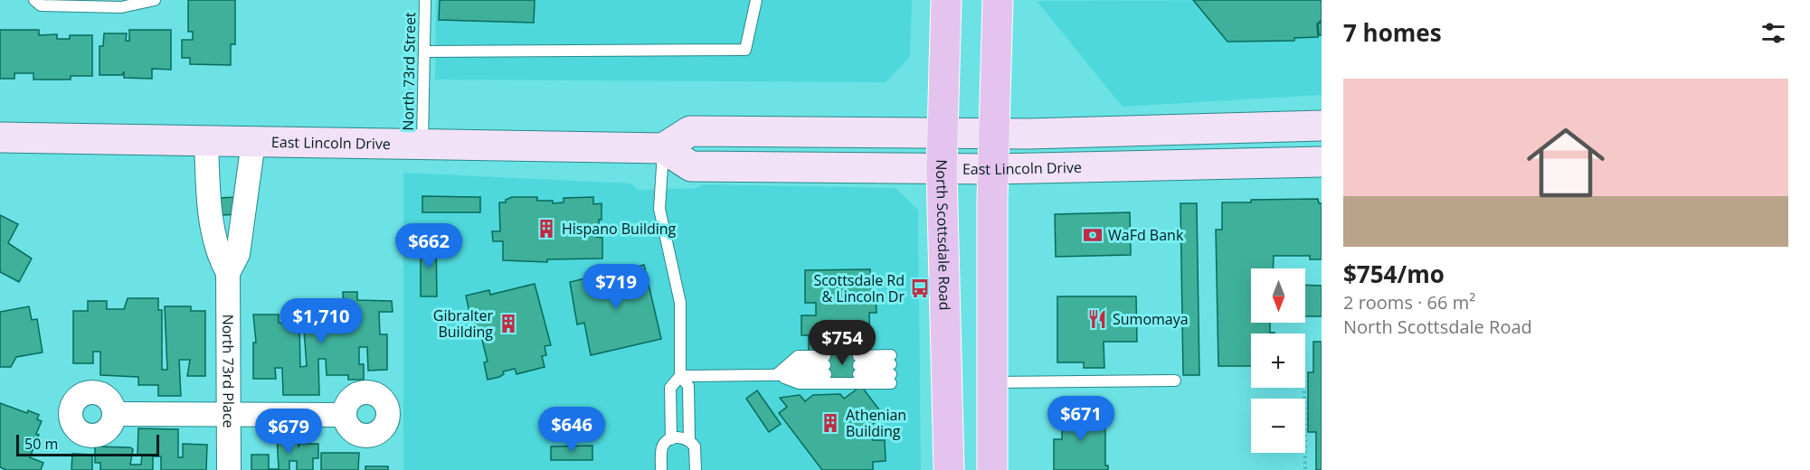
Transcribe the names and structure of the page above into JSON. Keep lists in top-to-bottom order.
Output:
{
  "streets": {
    "main road": ["East Lincoln Drive", "North Scottsdale Road"],
    "street": ["North 73rd Place"],
    "lane": ["North 73rd Street"]
  },
  "crossings": [
    ["North 73rd Street", "East Lincoln Drive"],
    ["East Lincoln Drive", "North Scottsdale Road"],
    ["East Lincoln Drive", "North 73rd Place"]
  ],
  "places": {
    "building": ["Hispano Building", "Gibralter Building", "Athenian Building"],
    "bank": ["WaFd Bank"],
    "bus stop": ["Scottsdale Rd & Lincoln Dr"],
    "restaurant": ["Sumomaya"]
  },
  "scale_bar": "50 m",
  "north": "bottom",
  "page": {
    "heading": "7 homes",
    "list": [
      {
        "name": "$754/mo",
        "note": "2 rooms · 66 m² · North Scottsdale Road"
      }
    ],
    "price": [
      "$662",
      "$719",
      "$1,710",
      "$754",
      "$671",
      "$646",
      "$679"
    ],
    "map_buttons": ["+", "−"],
    "scale": "50 m"
  }
}
